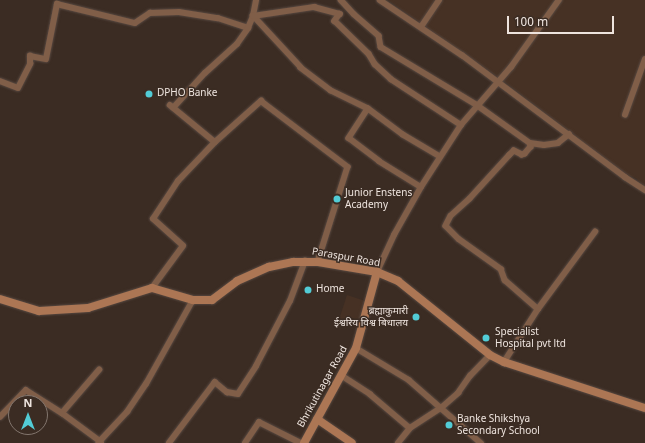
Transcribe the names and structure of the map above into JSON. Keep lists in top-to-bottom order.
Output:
{
  "streets": {
    "street": ["Paraspur Road", "Bhrikutinagar Road"]
  },
  "crossings": [
    ["Paraspur Road", "Bhrikutinagar Road"]
  ],
  "places": [
    "DPHO Banke",
    "Junior Enstens Academy",
    "Home",
    "ब्रह्माकुमारी ईश्वरिय विश्व बिधालय",
    "Specialist Hospital pvt ltd",
    "Banke Shikshya Secondary School"
  ],
  "scale_bar": "100 m",
  "north": "top"
}
